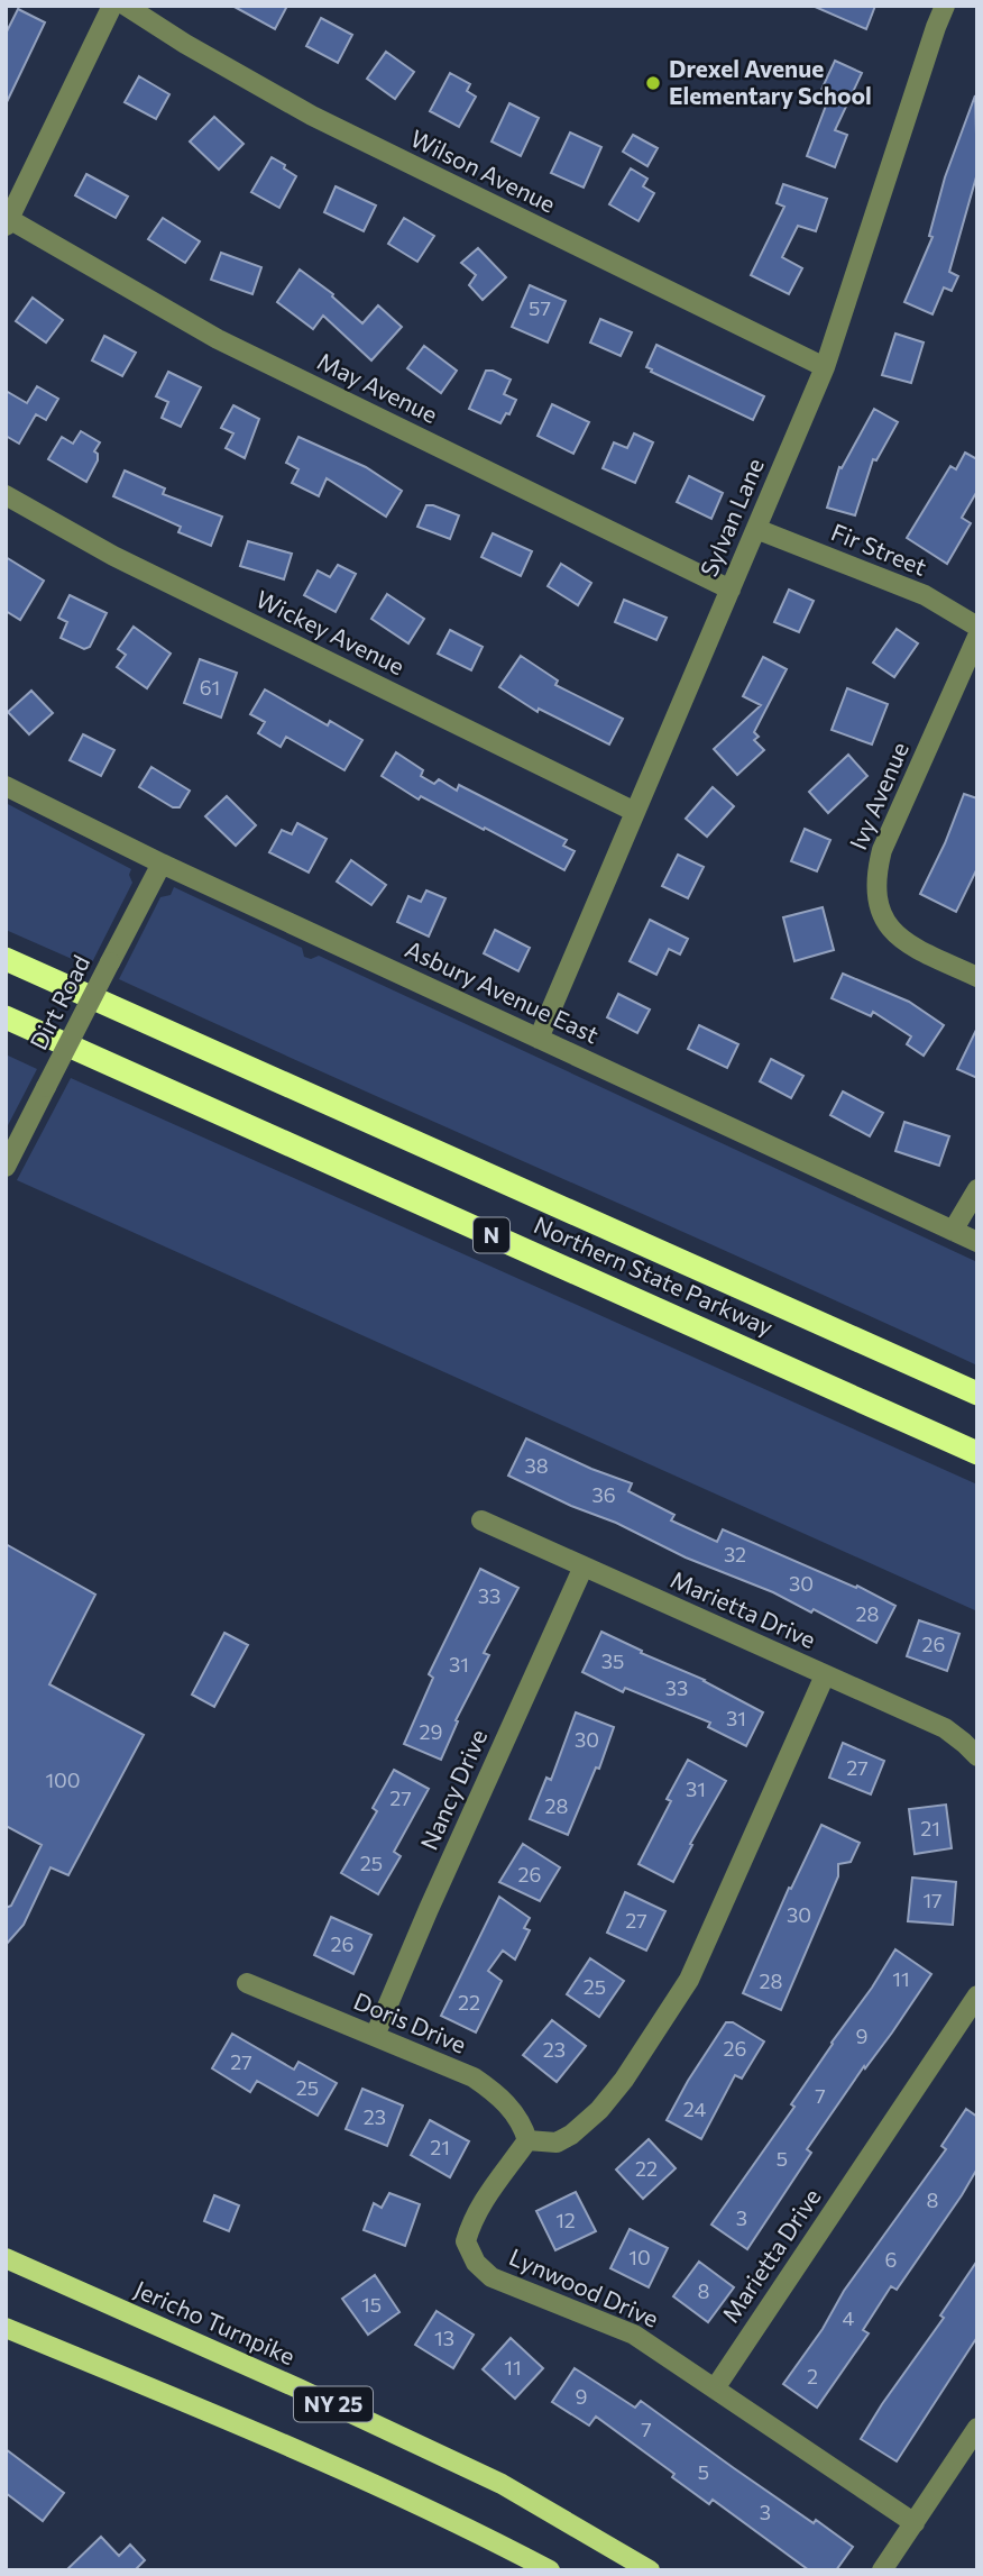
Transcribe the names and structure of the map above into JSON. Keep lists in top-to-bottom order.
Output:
{
  "streets": {
    "highway": ["N", "Northern State Parkway"],
    "main road": ["Jericho Turnpike", "NY 25"],
    "street": [
      "Wilson Avenue",
      "May Avenue",
      "Sylvan Lane",
      "Fir Street",
      "Wickey Avenue",
      "Ivy Avenue",
      "Asbury Avenue East",
      "Dirt Road",
      "Marietta Drive",
      "Nancy Drive",
      "Doris Drive",
      "Lynwood Drive"
    ]
  },
  "crossings": [
    ["Wilson Avenue", "Sylvan Lane"],
    ["May Avenue", "Sylvan Lane"],
    ["Sylvan Lane", "Fir Street"],
    ["Sylvan Lane", "Wickey Avenue"],
    ["Sylvan Lane", "Asbury Avenue East"],
    ["Asbury Avenue East", "Dirt Road"],
    ["Marietta Drive", "Nancy Drive"],
    ["Marietta Drive", "Lynwood Drive"],
    ["Nancy Drive", "Doris Drive"],
    ["Doris Drive", "Lynwood Drive"]
  ],
  "places": ["Drexel Avenue Elementary School"],
  "house_numbers": [
    "57",
    "61",
    "38",
    "36",
    "32",
    "30",
    "33",
    "28",
    "26",
    "35",
    "31",
    "33",
    "31",
    "29",
    "30",
    "27",
    "100",
    "31",
    "27",
    "28",
    "21",
    "25",
    "26",
    "17",
    "30",
    "27",
    "26",
    "11",
    "28",
    "25",
    "22",
    "9",
    "26",
    "23",
    "27",
    "25",
    "7",
    "24",
    "23",
    "21",
    "5",
    "22",
    "8",
    "3",
    "12",
    "10",
    "6",
    "8",
    "15",
    "4",
    "13",
    "11",
    "2",
    "9",
    "7",
    "5",
    "3"
  ]
}
